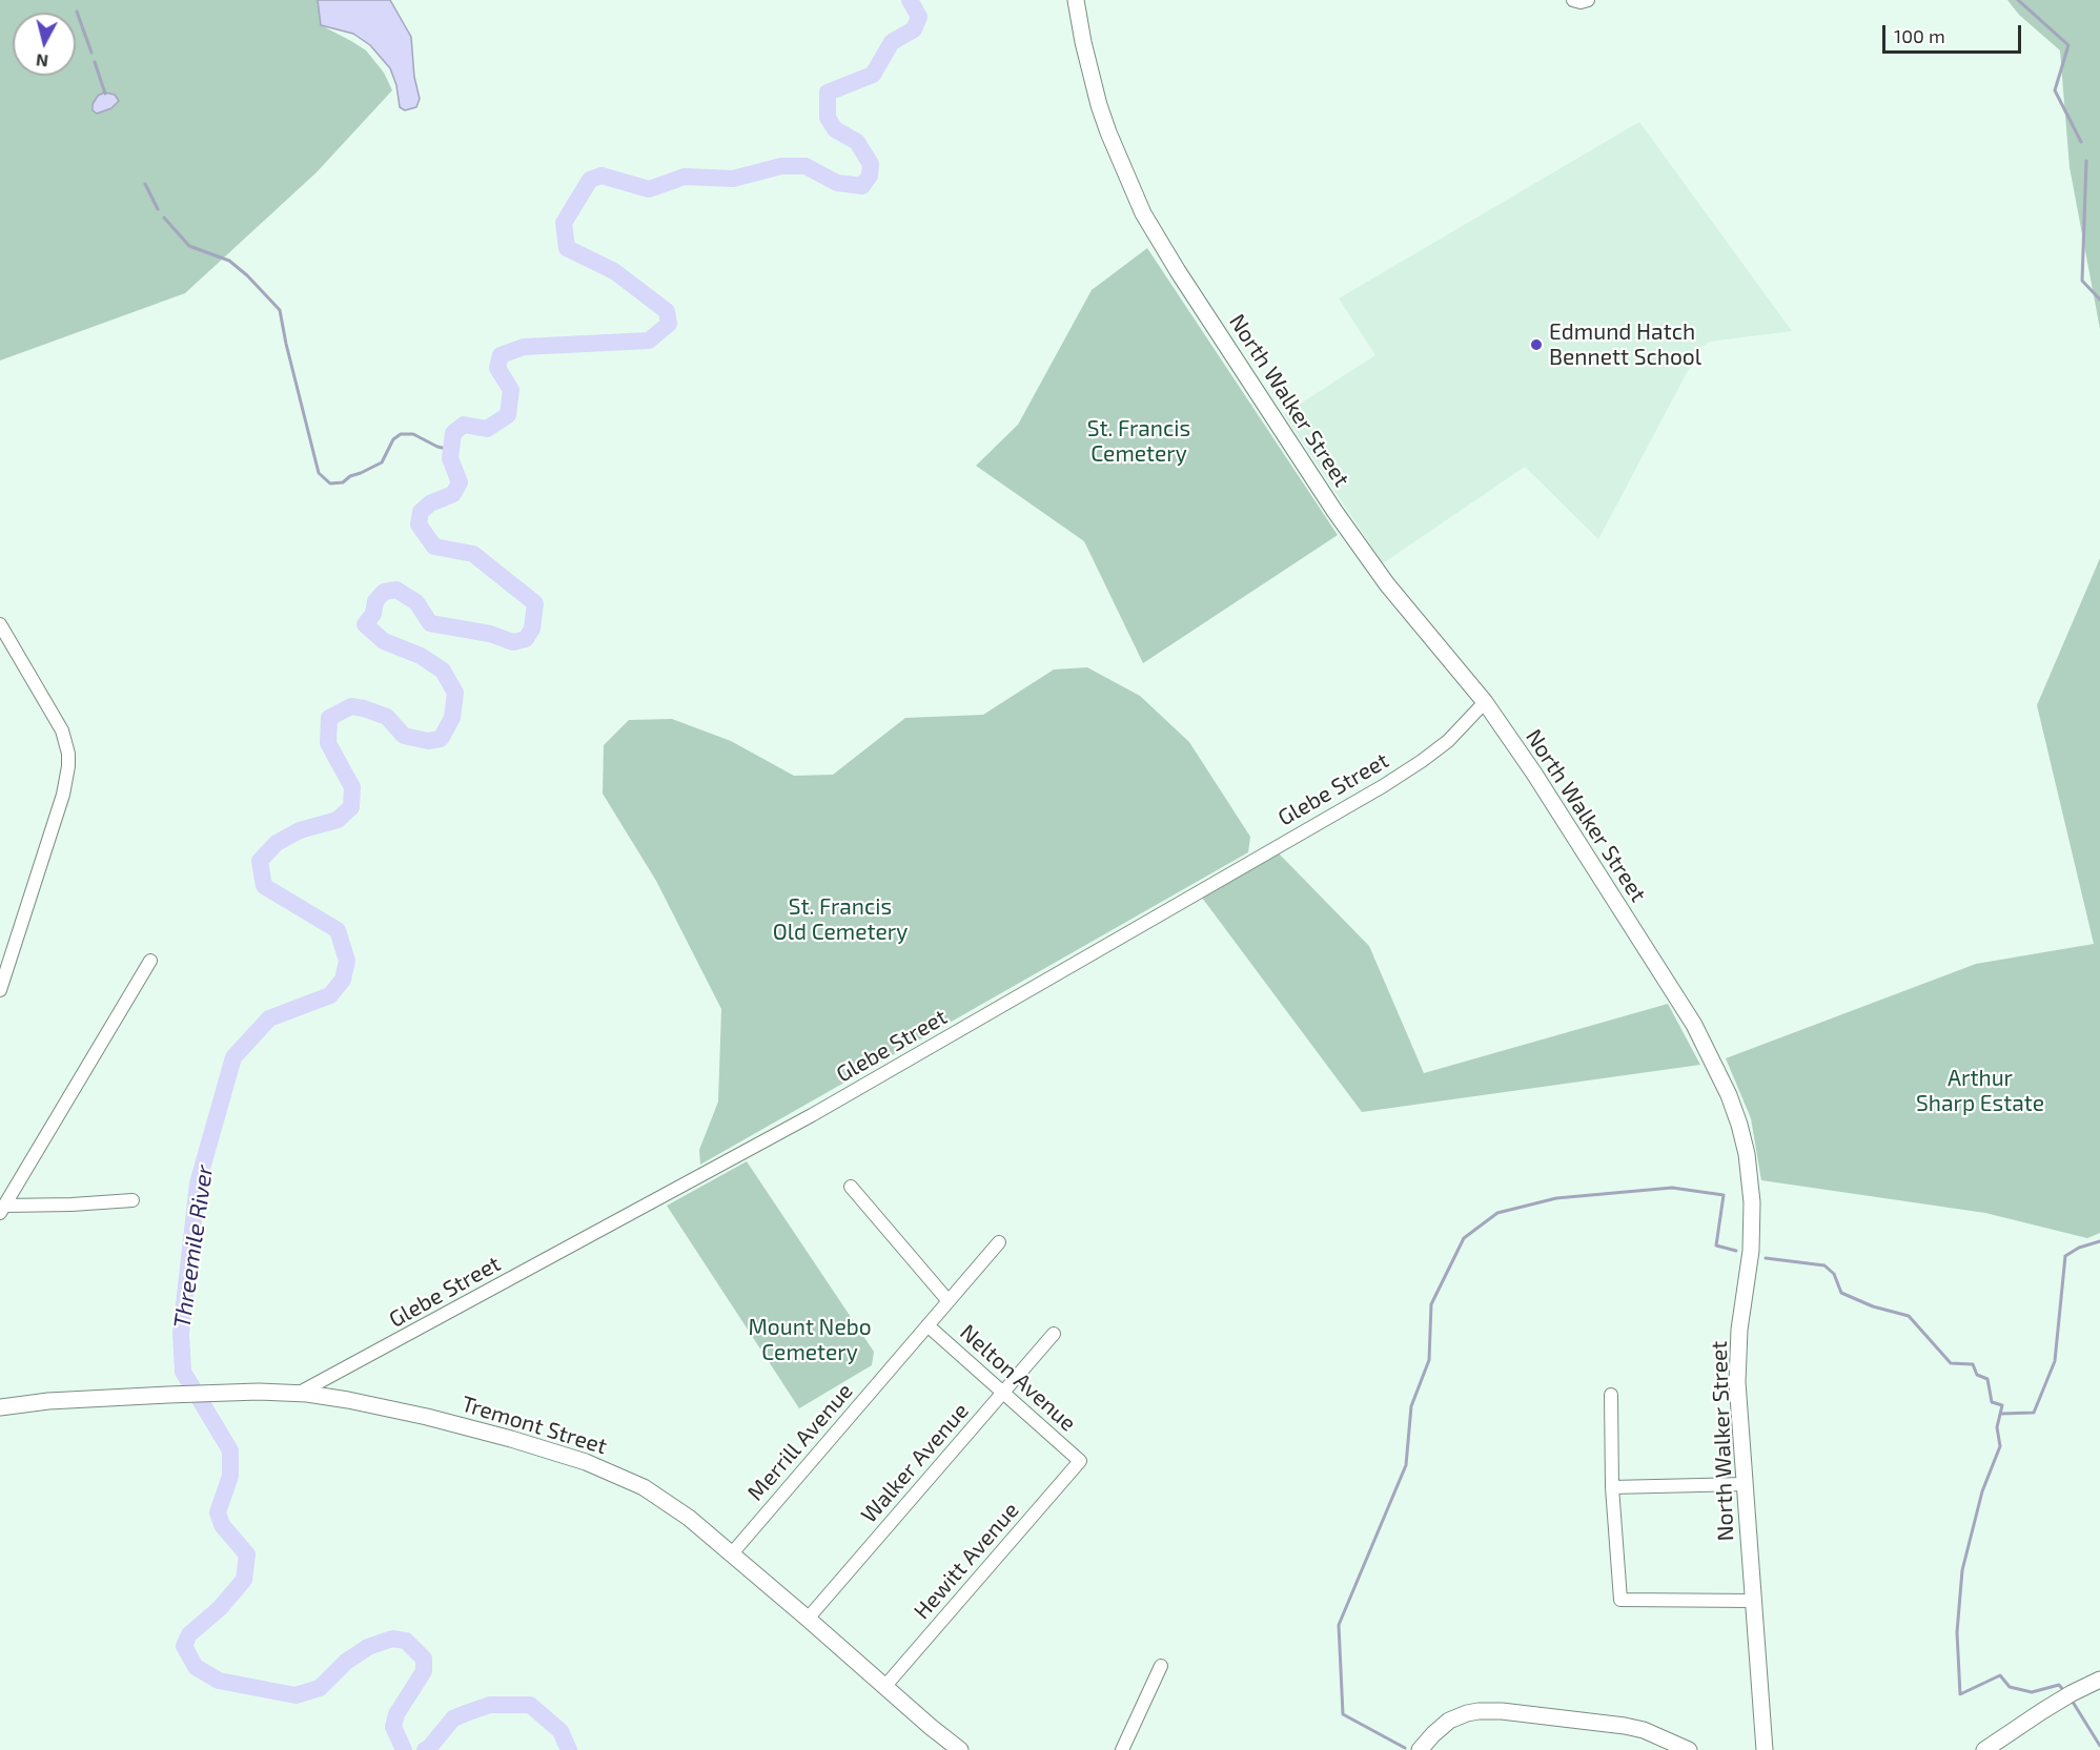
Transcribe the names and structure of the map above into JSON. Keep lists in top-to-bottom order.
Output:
{
  "streets": {
    "main road": ["North Walker Street", "Tremont Street"],
    "street": [
      "Glebe Street",
      "Nelton Avenue",
      "Merrill Avenue",
      "Walker Avenue",
      "Hewitt Avenue"
    ]
  },
  "crossings": [
    ["North Walker Street", "Glebe Street"],
    ["Glebe Street", "Tremont Street"],
    ["Nelton Avenue", "Merrill Avenue"],
    ["Nelton Avenue", "Walker Avenue"],
    ["Nelton Avenue", "Hewitt Avenue"],
    ["Tremont Street", "Merrill Avenue"],
    ["Tremont Street", "Walker Avenue"],
    ["Tremont Street", "Hewitt Avenue"]
  ],
  "water": ["Threemile River"],
  "parks": [
    "St. Francis Cemetery",
    "St. Francis Old Cemetery",
    "Arthur Sharp Estate",
    "Mount Nebo Cemetery"
  ],
  "places": ["Edmund Hatch Bennett School"],
  "scale_bar": "100 m",
  "north": "bottom"
}
